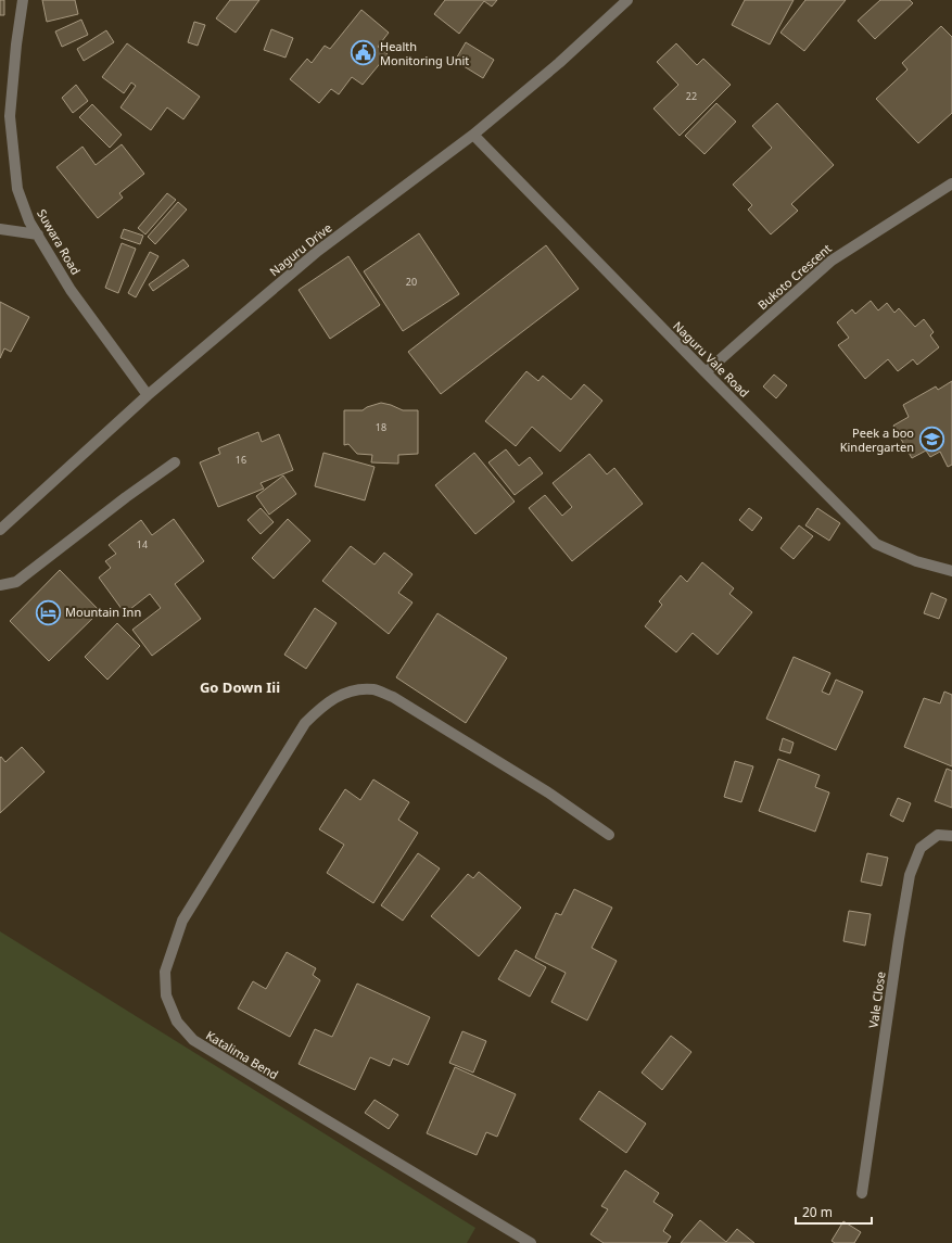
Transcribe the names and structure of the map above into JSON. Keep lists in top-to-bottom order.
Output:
{
  "streets": {
    "street": [
      "Suwara Road",
      "Naguru Drive",
      "Bukoto Crescent",
      "Naguru Vale Road",
      "Vale Close",
      "Katalima Bend"
    ]
  },
  "crossings": [
    ["Suwara Road", "Naguru Drive"],
    ["Naguru Drive", "Naguru Vale Road"],
    ["Bukoto Crescent", "Naguru Vale Road"]
  ],
  "districts": ["Go Down Iii"],
  "places": {
    "public building": ["Health Monitoring Unit"],
    "school or university": ["Peek a boo Kindergarten"],
    "hotel": ["Mountain Inn"]
  },
  "house_numbers": [
    "22",
    "20",
    "18",
    "16",
    "14"
  ],
  "scale_bar": "20 m"
}
